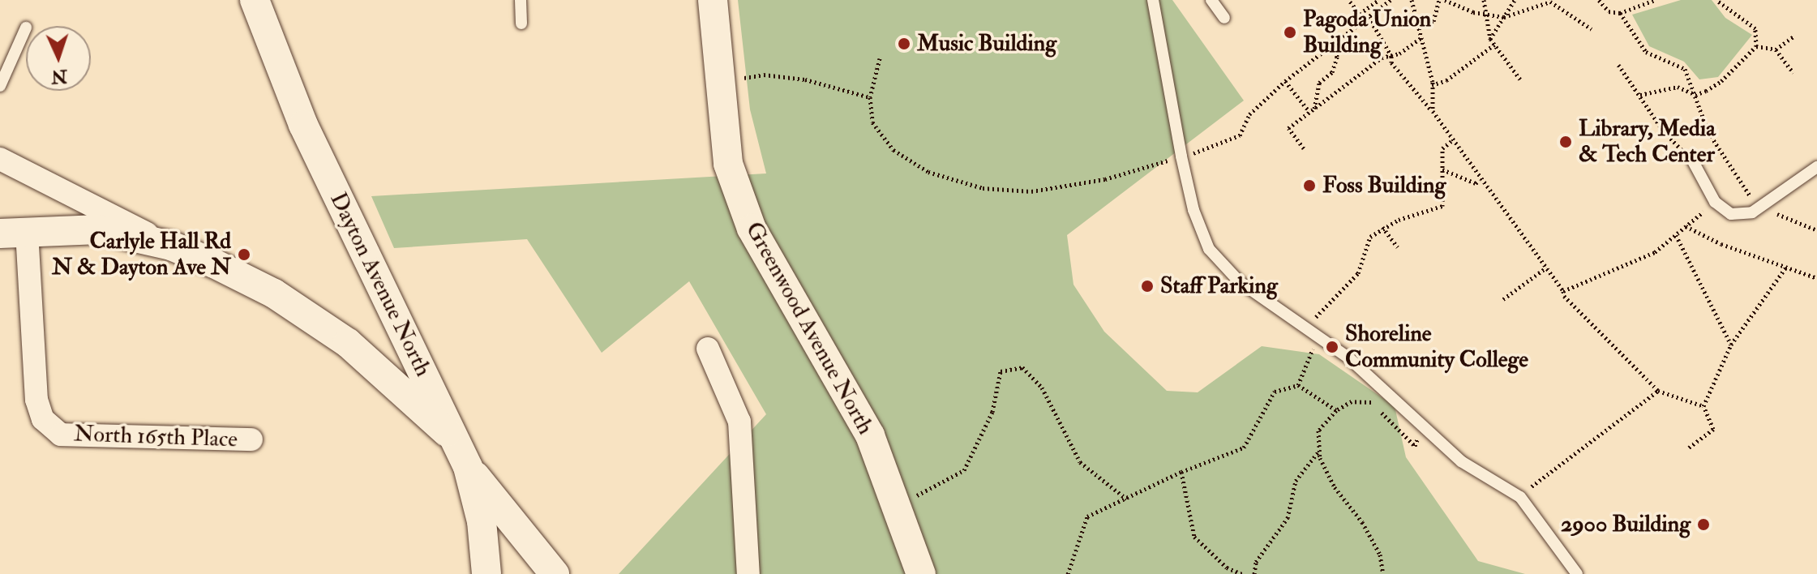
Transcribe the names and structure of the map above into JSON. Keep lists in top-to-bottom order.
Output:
{
  "streets": {
    "street": ["Dayton Avenue North", "Greenwood Avenue North", "North 165th Place"]
  },
  "places": [
    "Pagoda Union Building",
    "Music Building",
    "Library, Media & Tech Center",
    "Foss Building",
    "Carlyle Hall Rd N & Dayton Ave N",
    "Staff Parking",
    "Shoreline Community College",
    "2900 Building"
  ],
  "north": "bottom"
}
